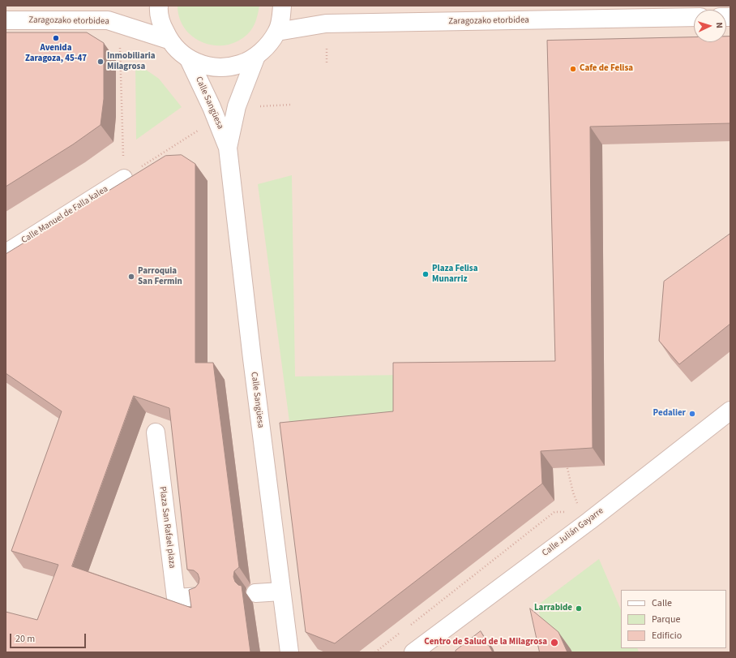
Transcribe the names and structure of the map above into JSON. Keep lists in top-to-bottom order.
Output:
{
  "streets": {
    "street": [
      "Zaragozako etorbidea",
      "Calle Sangüesa",
      "Calle Manuel de Falla kalea",
      "Plaza San Rafael plaza",
      "Calle Julián Gayarre"
    ]
  },
  "places": [
    "Avenida Zaragoza, 45-47",
    "Inmobiliaria Milagrosa",
    "Cafe de Felisa",
    "Plaza Felisa Munarriz",
    "Parroquia San Fermin",
    "Pedalier",
    "Larrabide",
    "Centro de Salud de la Milagrosa"
  ],
  "legend": ["Calle", "Parque", "Edificio"],
  "scale_bar": "20 m",
  "north": "right"
}
